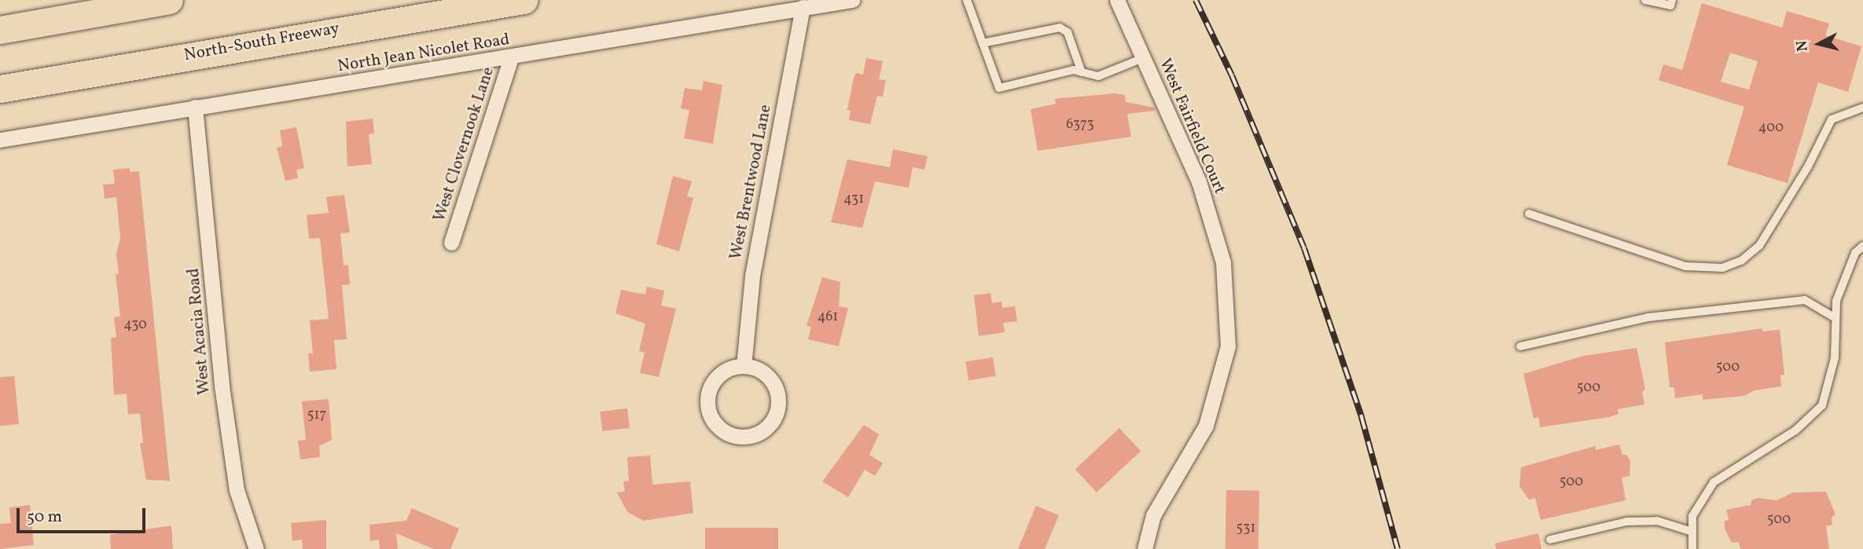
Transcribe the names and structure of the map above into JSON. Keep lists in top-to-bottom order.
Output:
{
  "streets": {
    "highway": ["North-South Freeway"],
    "street": [
      "North Jean Nicolet Road",
      "West Fairfield Court",
      "West Clovernook Lane",
      "West Brentwood Lane",
      "West Acacia Road"
    ]
  },
  "crossings": [
    ["North Jean Nicolet Road", "West Clovernook Lane"],
    ["North Jean Nicolet Road", "West Brentwood Lane"],
    ["North Jean Nicolet Road", "West Acacia Road"]
  ],
  "house_numbers": [
    "6373",
    "400",
    "431",
    "461",
    "430",
    "500",
    "500",
    "517",
    "500",
    "500",
    "531"
  ],
  "scale_bar": "50 m",
  "north": "left"
}
